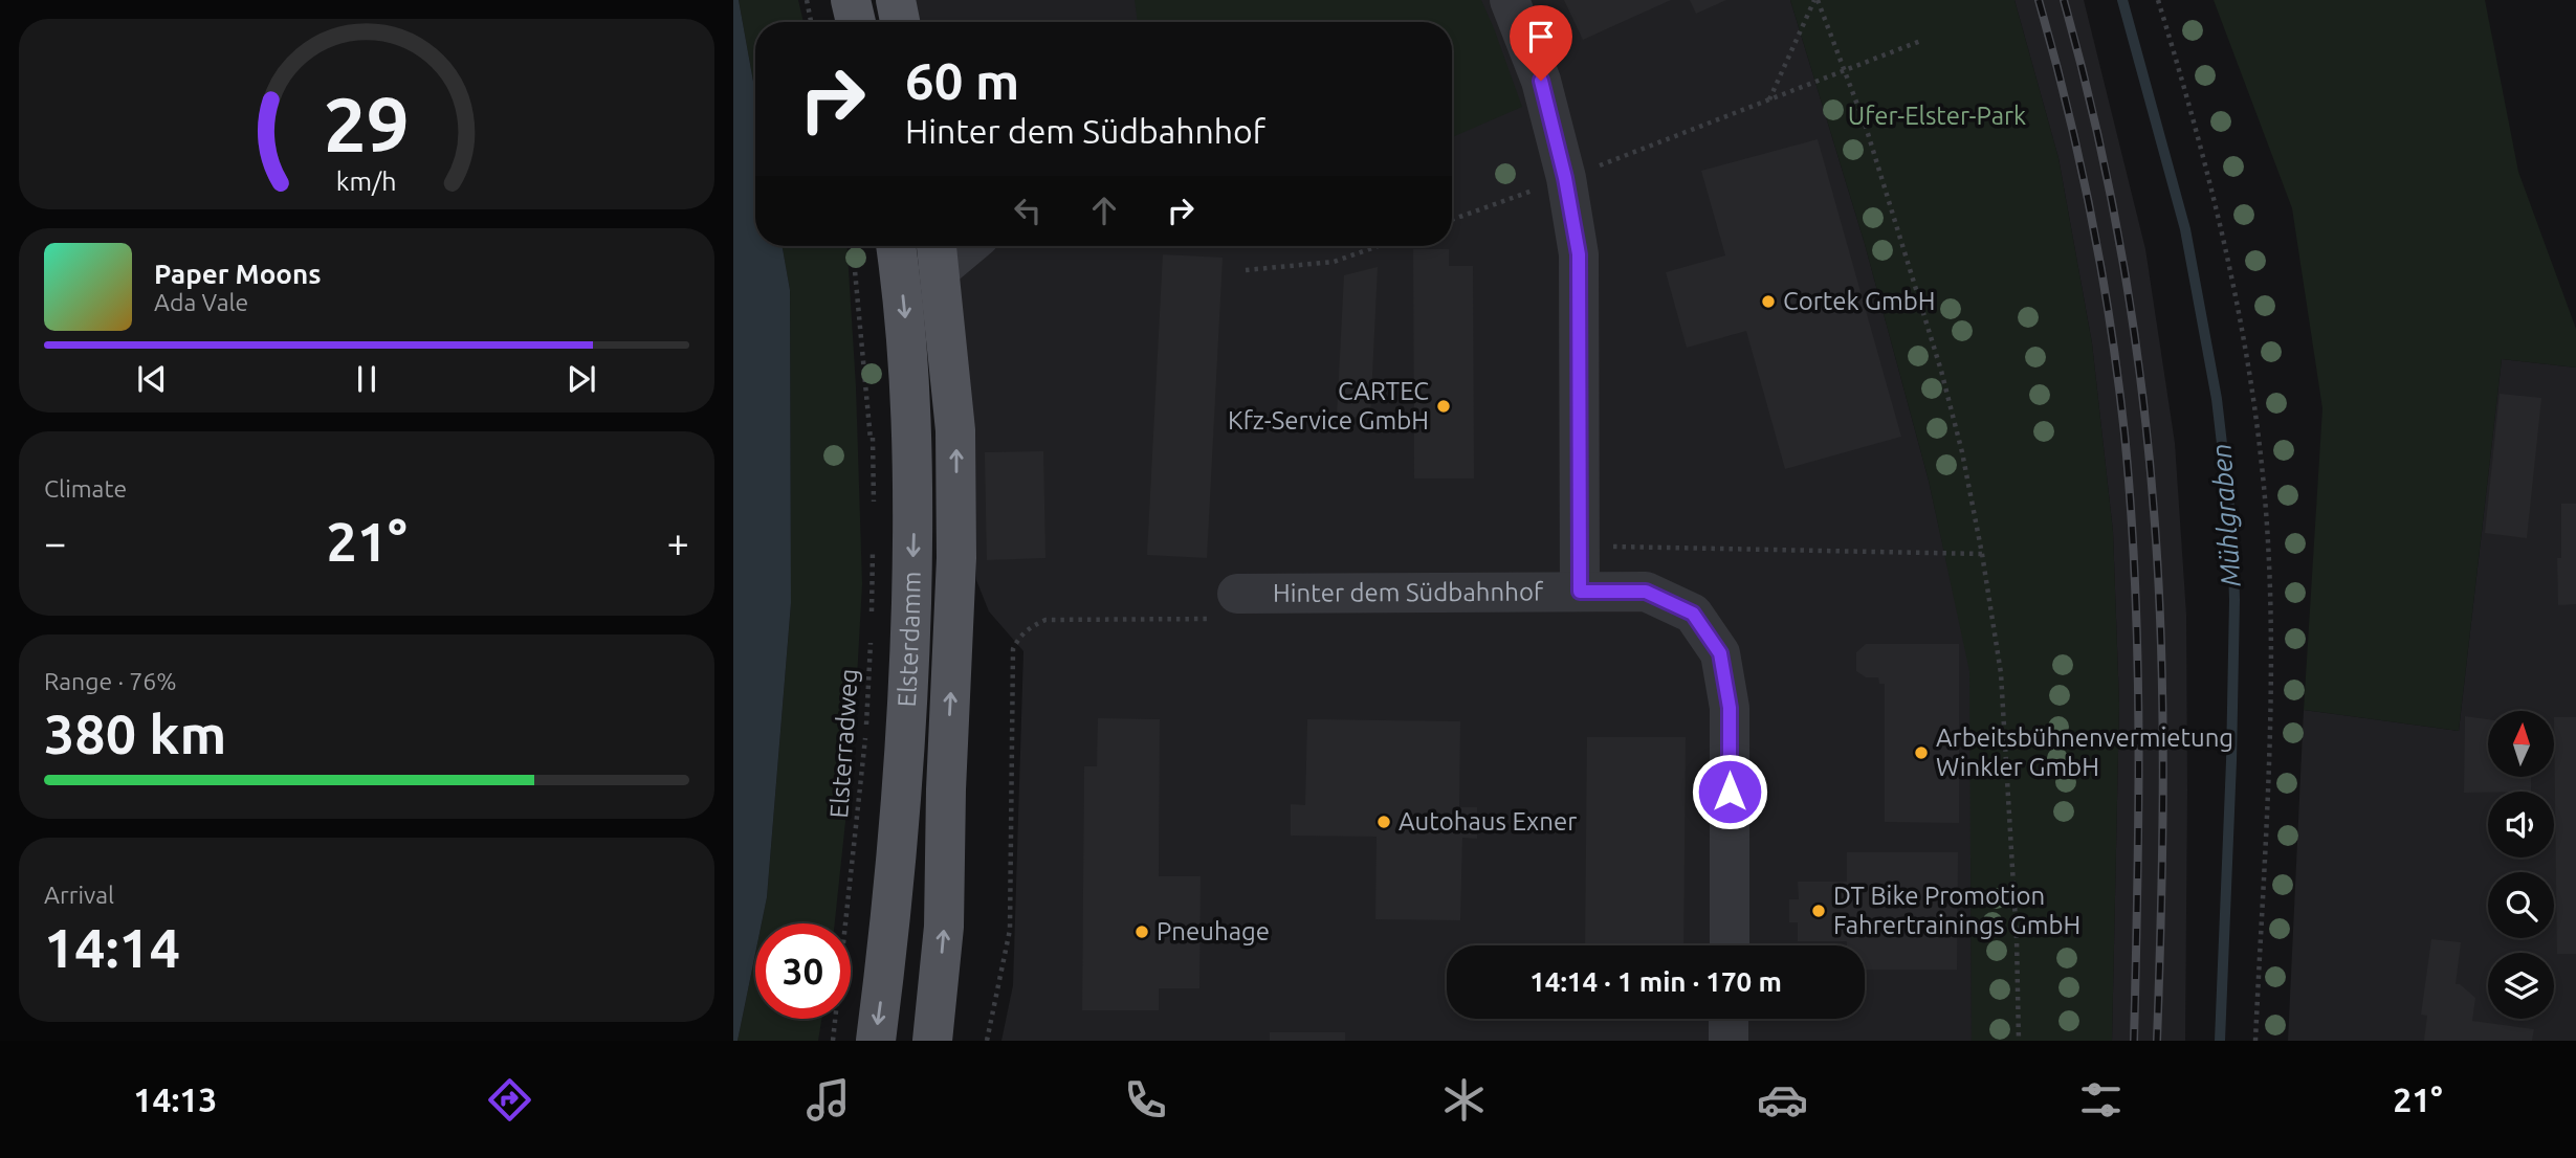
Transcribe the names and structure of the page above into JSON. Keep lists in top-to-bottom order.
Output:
{
  "streets": {
    "main road": ["Elsterdamm"],
    "street": ["Hinter dem Südbahnhof"],
    "path": ["Elsterradweg"]
  },
  "water": ["Mühlgraben"],
  "parks": ["Ufer-Elster-Park"],
  "places": [
    "Cortek GmbH",
    "CARTEC Kfz-Service GmbH",
    "Arbeitsbühnenvermietung Winkler GmbH",
    "Autohaus Exner",
    "DT Bike Promotion Fahrertrainings GmbH",
    "Pneuhage"
  ],
  "north": "top",
  "page": {
    "turn": ["60 m", "Hinter dem Südbahnhof"],
    "song": ["Paper Moons", "Ada Vale"],
    "tile": [
      "Climate",
      ["Range · 76%", "380 km"],
      ["Arrival", "14:14"]
    ],
    "heat": ["−", "21°", "+"],
    "limit": "30",
    "trip": "14:14 · 1 min · 170 m",
    "tabs": ["14:13", "21°"],
    "gauge": ["29", "km/h"]
  }
}
